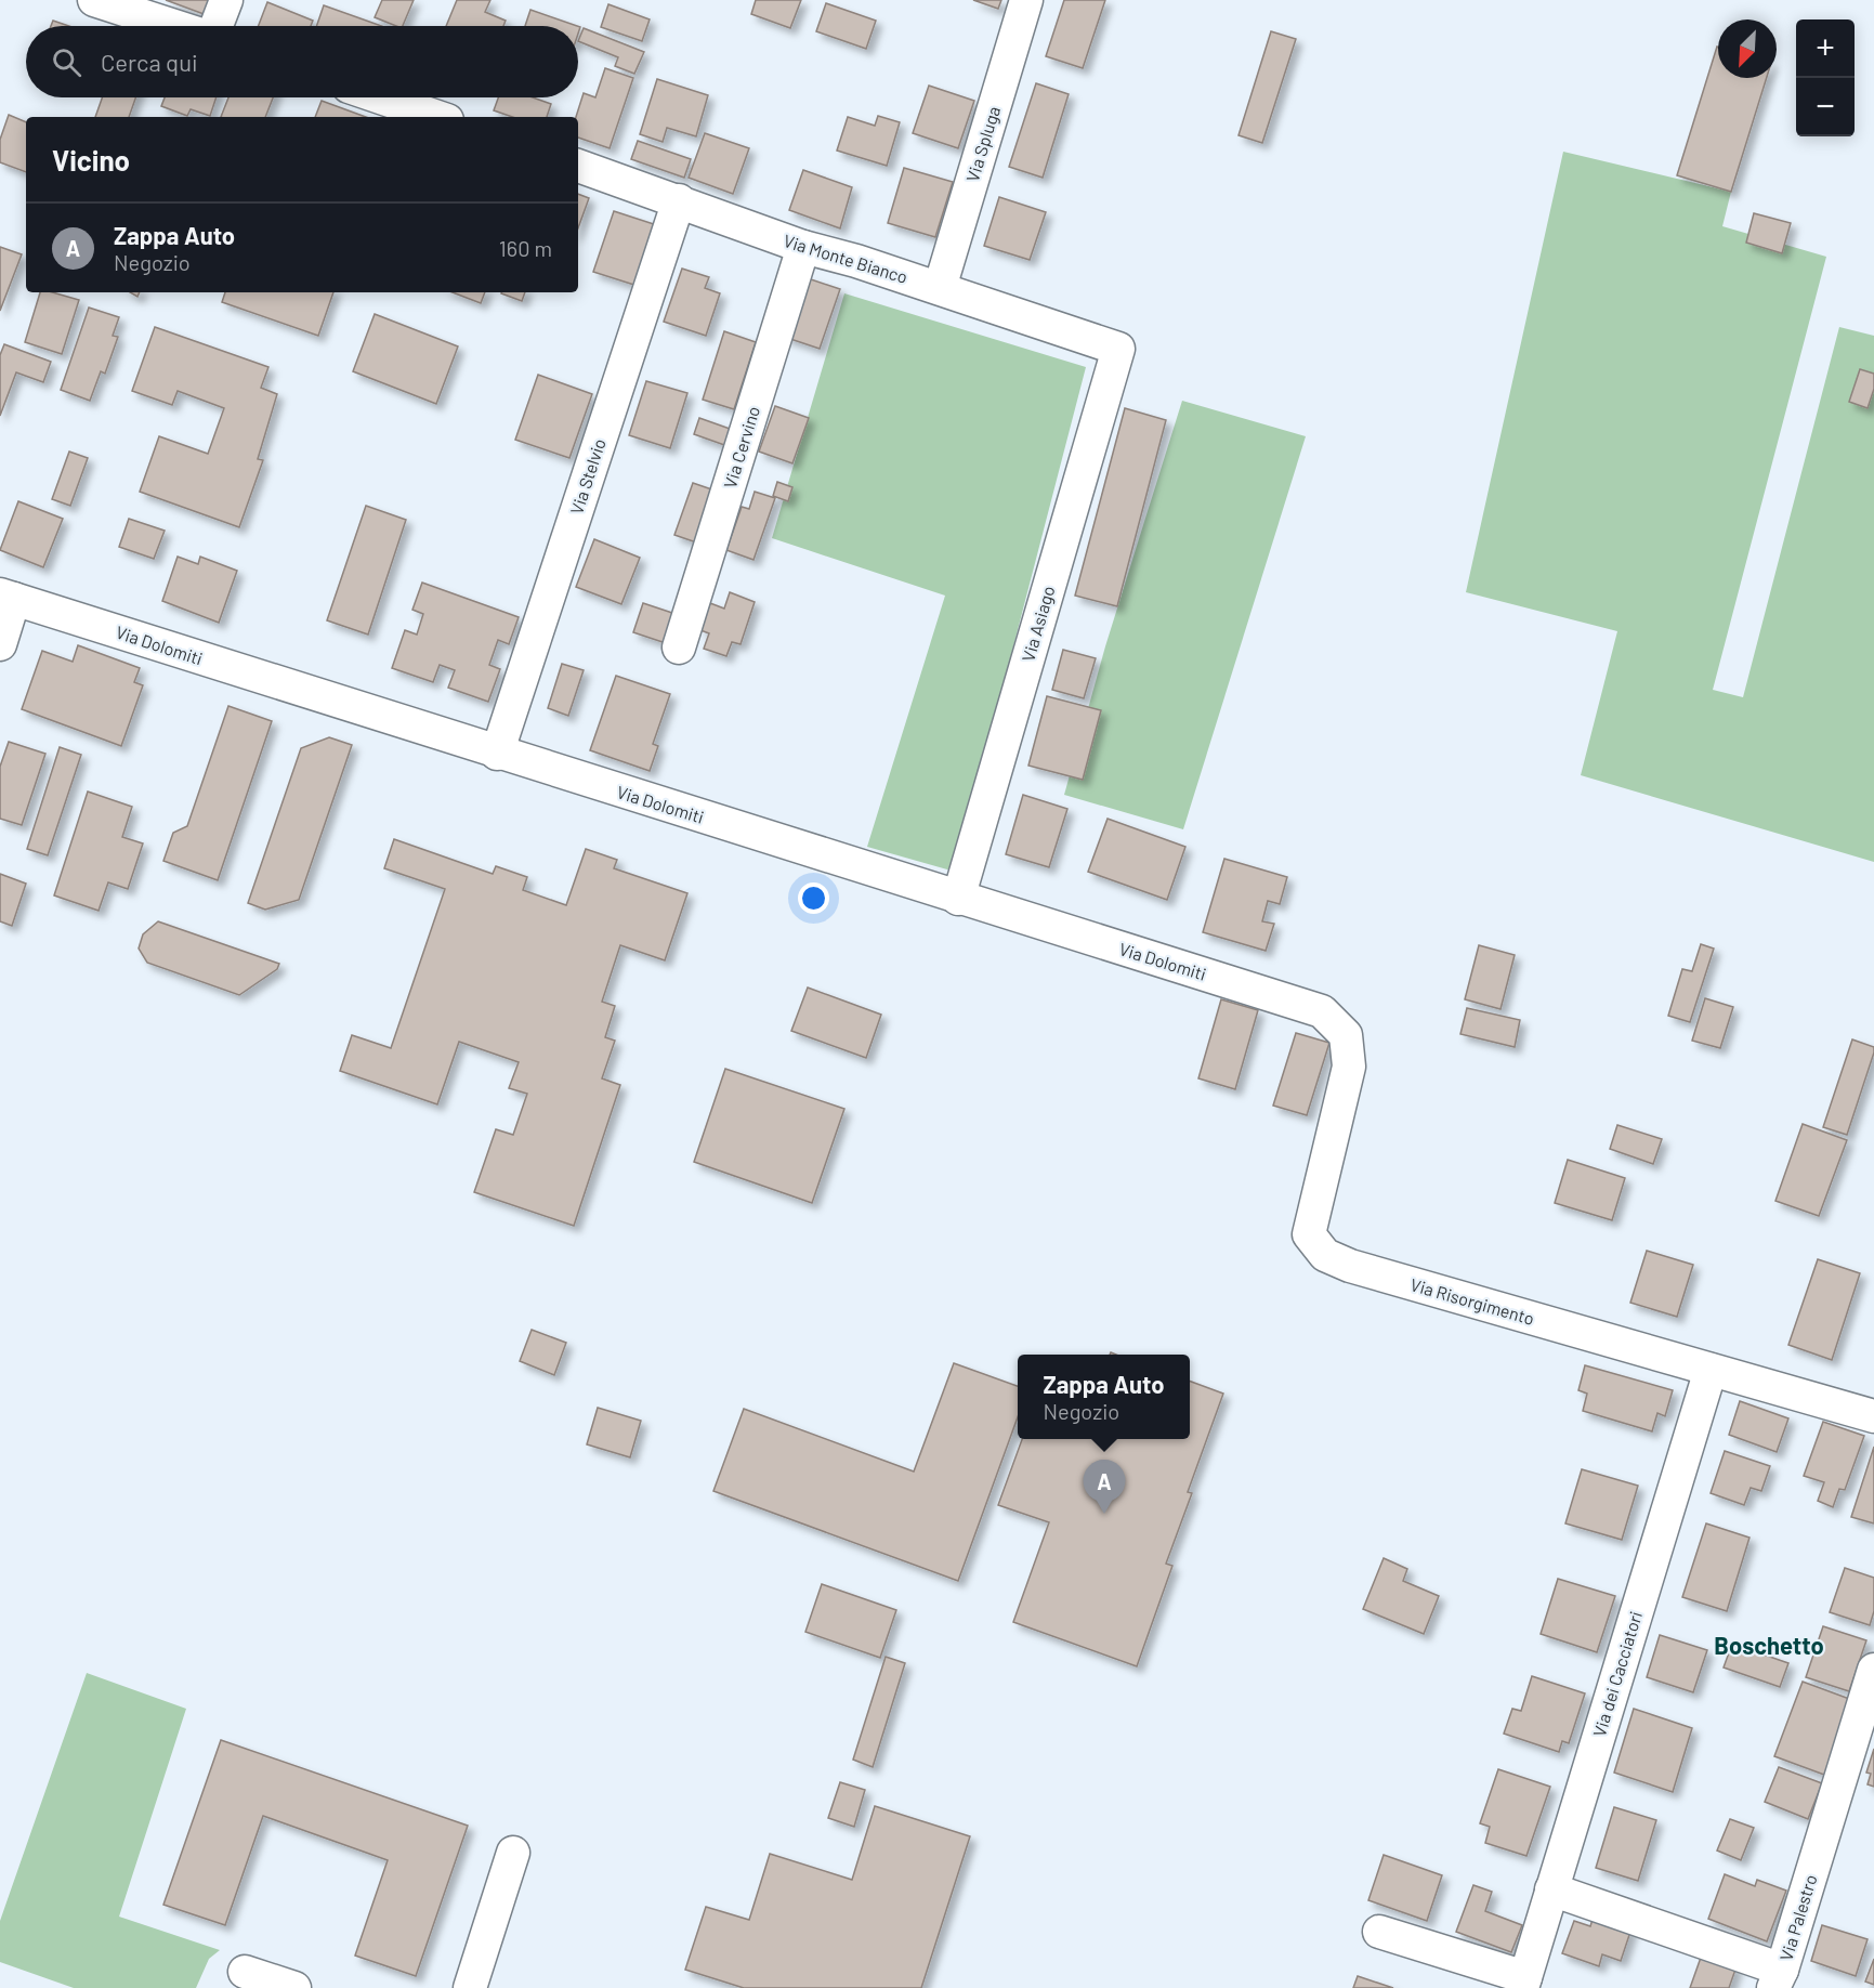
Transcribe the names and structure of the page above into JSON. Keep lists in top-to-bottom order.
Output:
{
  "streets": {
    "street": [
      "Via Spluga",
      "Via Monte Bianco",
      "Via Cervino",
      "Via Stelvio",
      "Via Asiago",
      "Via Dolomiti",
      "Via Risorgimento",
      "Via dei Cacciatori",
      "Via Palestro"
    ]
  },
  "crossings": [
    ["Via Spluga", "Via Monte Bianco"],
    ["Via Monte Bianco", "Via Cervino"],
    ["Via Monte Bianco", "Via Stelvio"],
    ["Via Monte Bianco", "Via Asiago"],
    ["Via Stelvio", "Via Dolomiti"],
    ["Via Asiago", "Via Dolomiti"],
    ["Via Dolomiti", "Via Risorgimento"],
    ["Via Risorgimento", "Via dei Cacciatori"],
    ["Via dei Cacciatori", "Via Palestro"]
  ],
  "districts": ["Boschetto"],
  "north": "bottom left",
  "page": {
    "map_buttons": ["+", "−"],
    "search": "Cerca qui",
    "heading": "Vicino",
    "list": [
      {
        "mark": "A",
        "name": "Zappa Auto",
        "note": "Negozio",
        "value": "160 m"
      }
    ],
    "popup": ["Zappa Auto", "Negozio"],
    "pins": "A"
  }
}
